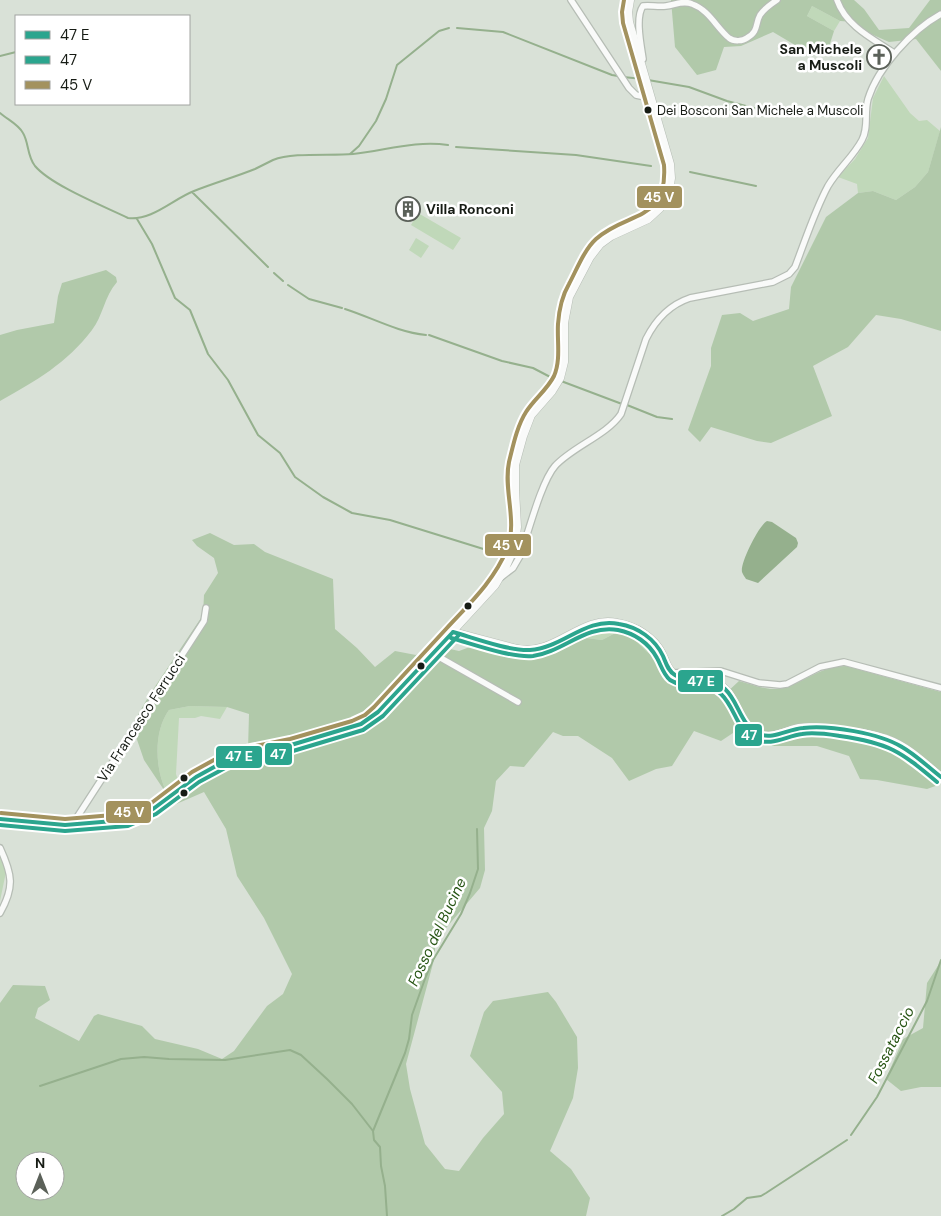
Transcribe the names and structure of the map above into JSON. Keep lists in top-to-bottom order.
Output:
{
  "streets": {
    "street": ["Via Francesco Ferrucci"]
  },
  "water": ["Fosso del Bucine", "Fossataccio"],
  "places": {
    "church": ["San Michele a Muscoli"],
    "other": ["Dei Bosconi San Michele a Muscoli"],
    "building": ["Villa Ronconi"]
  },
  "lines": ["transit line 47"],
  "legend": ["47 E", "47", "45 V"],
  "north": "top"
}
